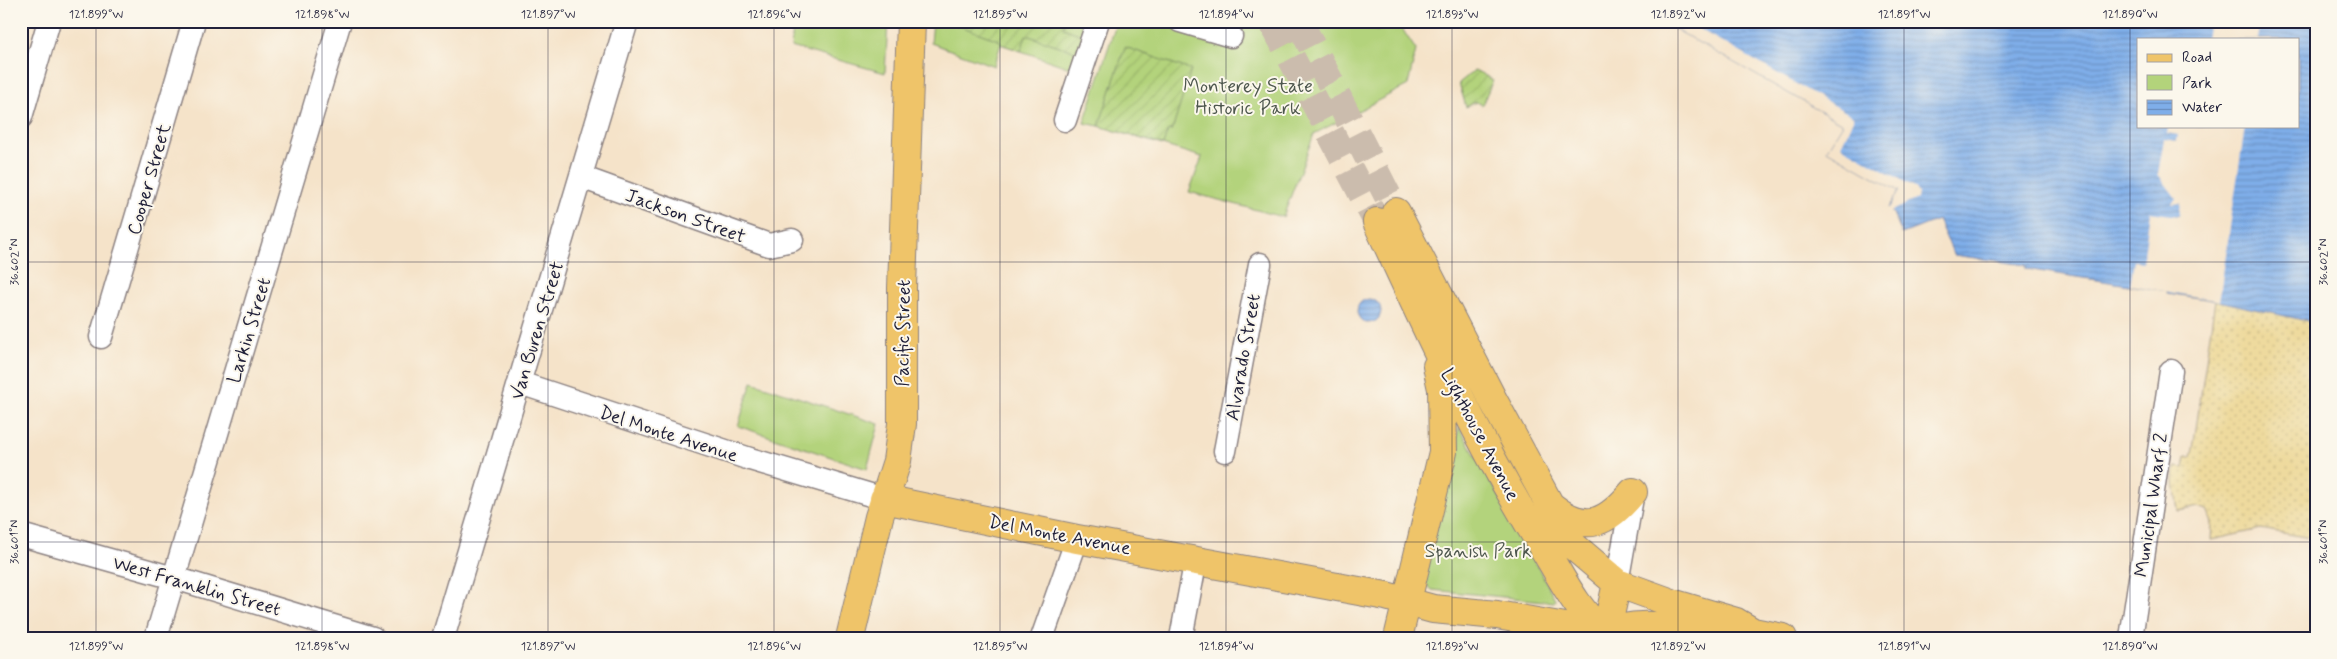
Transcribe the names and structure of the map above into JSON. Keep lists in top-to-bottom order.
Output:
{
  "streets": {
    "main road": ["Pacific Street", "Del Monte Avenue", "Lighthouse Avenue"],
    "street": [
      "Cooper Street",
      "Jackson Street",
      "Larkin Street",
      "Van Buren Street",
      "Alvarado Street",
      "Municipal Wharf 2",
      "West Franklin Street"
    ]
  },
  "crossings": [
    ["Jackson Street", "Van Buren Street"],
    ["Larkin Street", "West Franklin Street"],
    ["Van Buren Street", "Del Monte Avenue"],
    ["Pacific Street", "Del Monte Avenue"],
    ["Del Monte Avenue", "Lighthouse Avenue"]
  ],
  "parks": ["Monterey State Historic Park", "Spanish Park"],
  "legend": ["Road", "Park", "Water"],
  "coordinates": [
    "121.899°W",
    "121.898°W",
    "121.897°W",
    "121.896°W",
    "121.895°W",
    "121.894°W",
    "121.893°W",
    "121.892°W",
    "121.891°W",
    "121.890°W",
    "36.602°N",
    "36.601°N"
  ]
}
